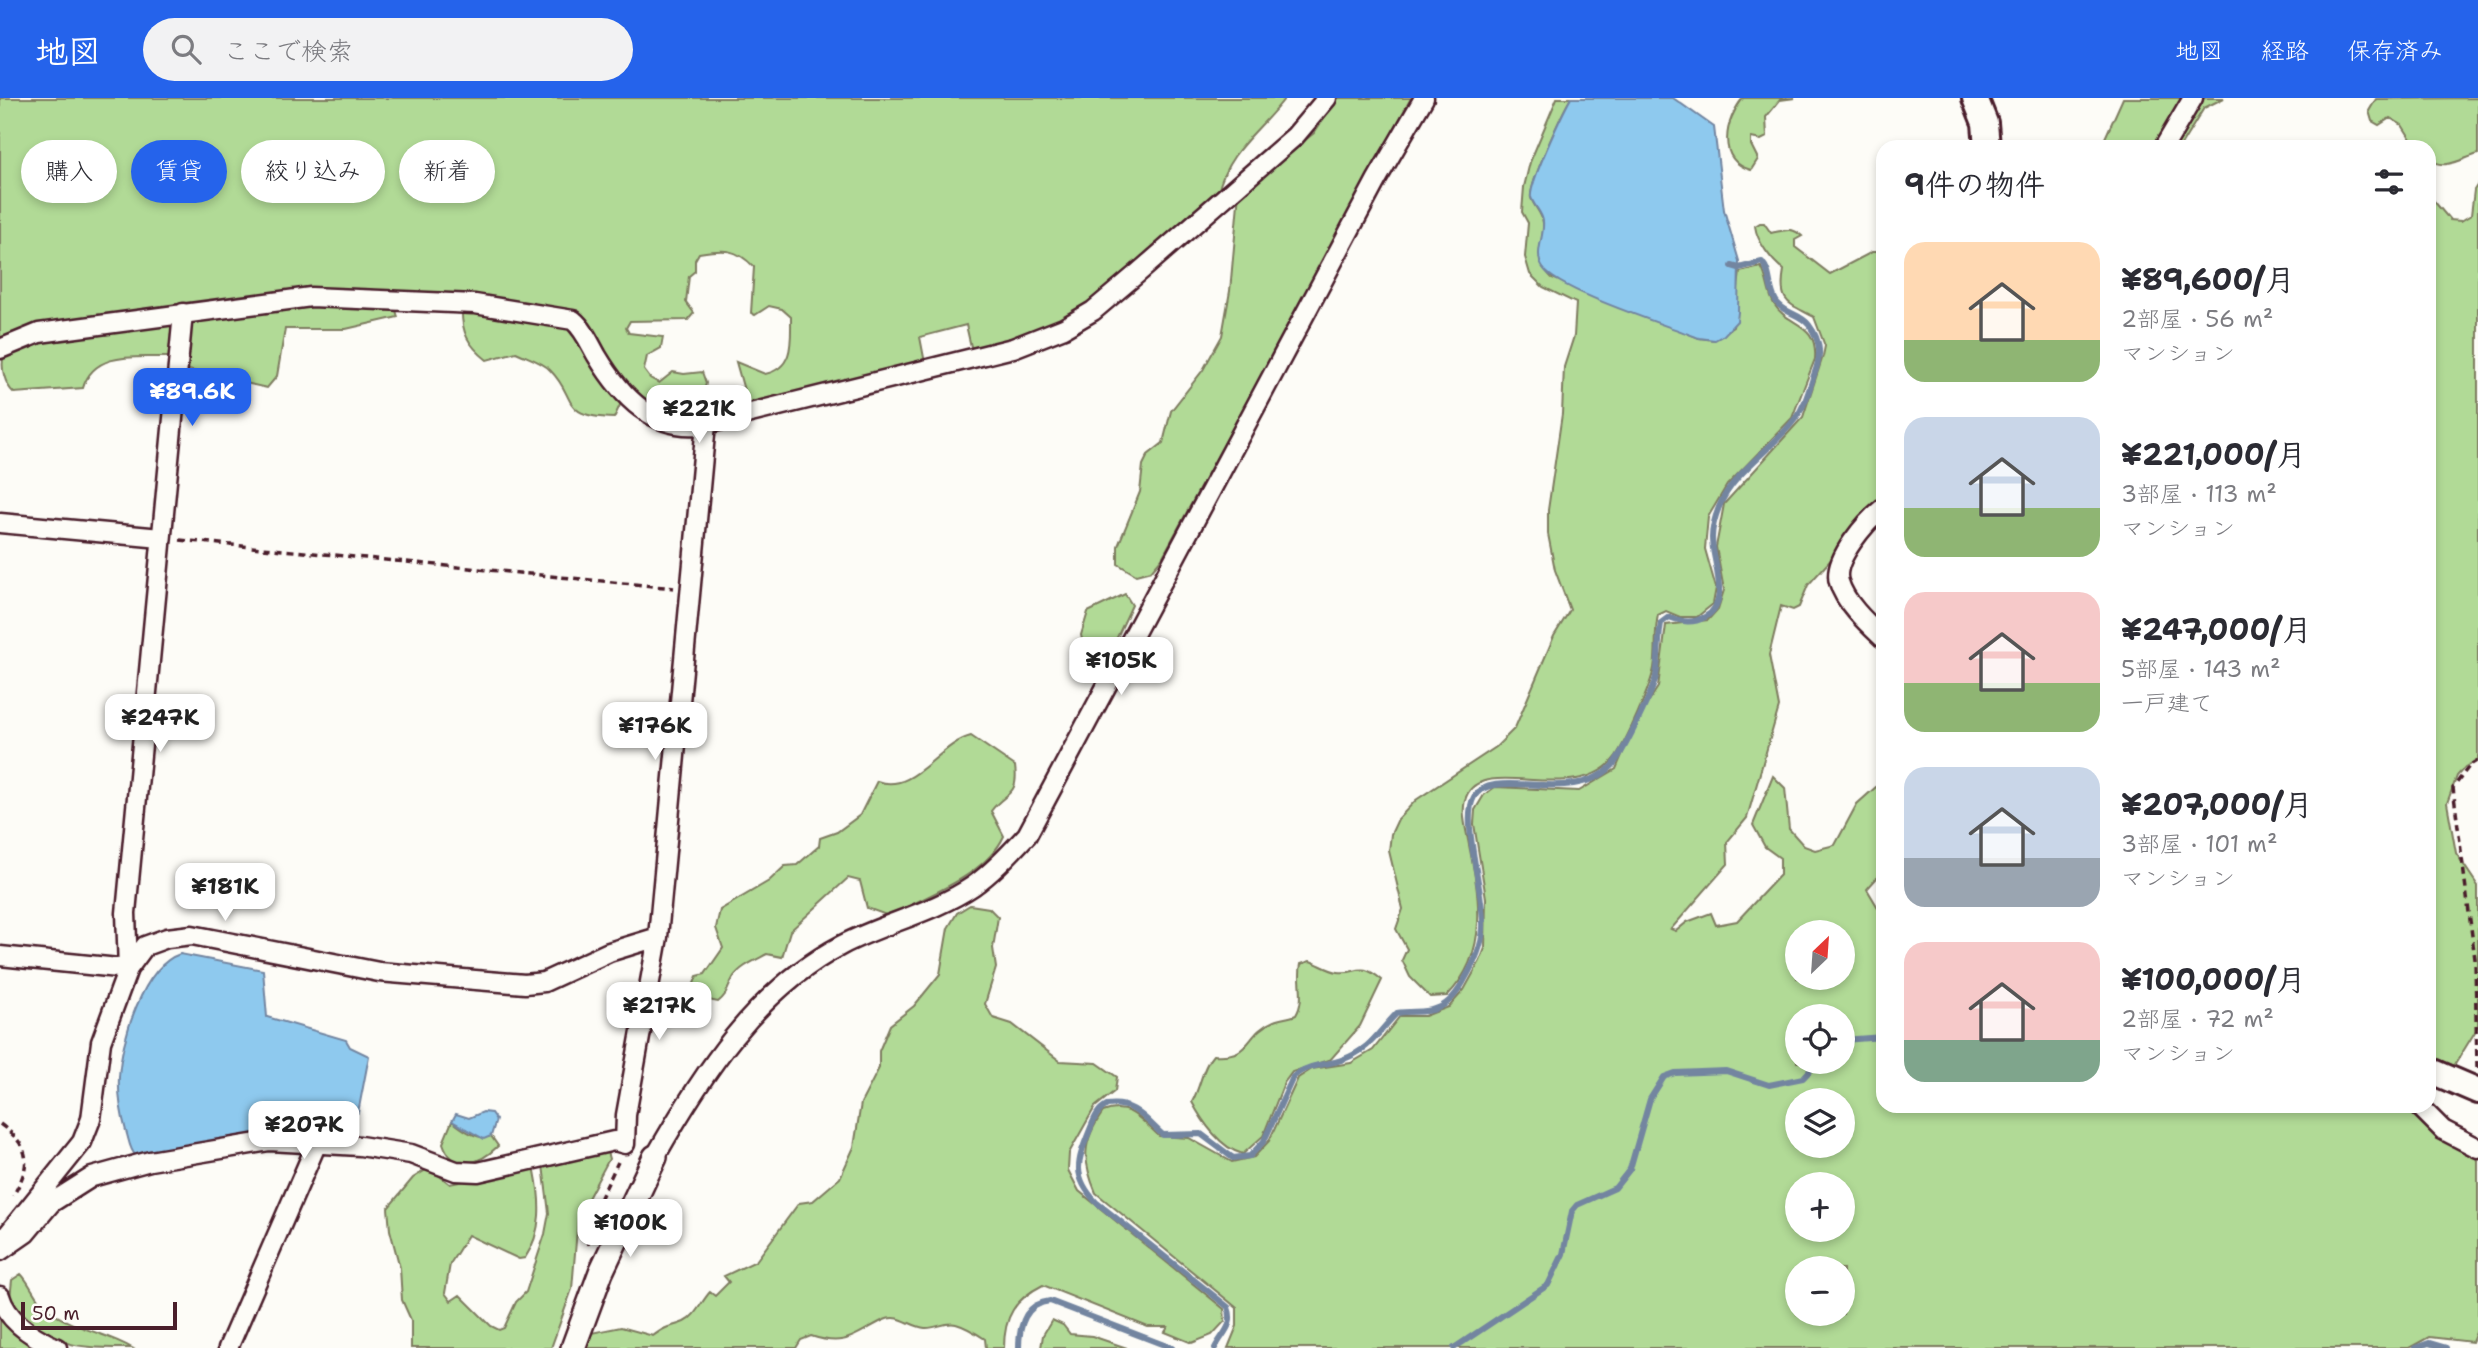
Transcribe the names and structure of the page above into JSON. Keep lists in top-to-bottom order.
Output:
{
  "scale_bar": "50 m",
  "north": "top right",
  "page": {
    "header": "地図",
    "search": "ここで検索",
    "nav": ["地図", "経路", "保存済み"],
    "chip": [
      "購入",
      "賃貸",
      "絞り込み",
      "新着"
    ],
    "heading": "9件の物件",
    "list": [
      {
        "name": "¥89,600/月",
        "note": "2部屋 · 56 m² · マンション"
      },
      {
        "name": "¥221,000/月",
        "note": "3部屋 · 113 m² · マンション"
      },
      {
        "name": "¥247,000/月",
        "note": "5部屋 · 143 m² · 一戸建て"
      },
      {
        "name": "¥207,000/月",
        "note": "3部屋 · 101 m² · マンション"
      },
      {
        "name": "¥100,000/月",
        "note": "2部屋 · 72 m² · マンション"
      }
    ],
    "price": [
      "¥89.6K",
      "¥221K",
      "¥105K",
      "¥247K",
      "¥176K",
      "¥181K",
      "¥217K",
      "¥207K",
      "¥100K"
    ],
    "map_buttons": ["+", "−"],
    "scale": "50 m"
  }
}
